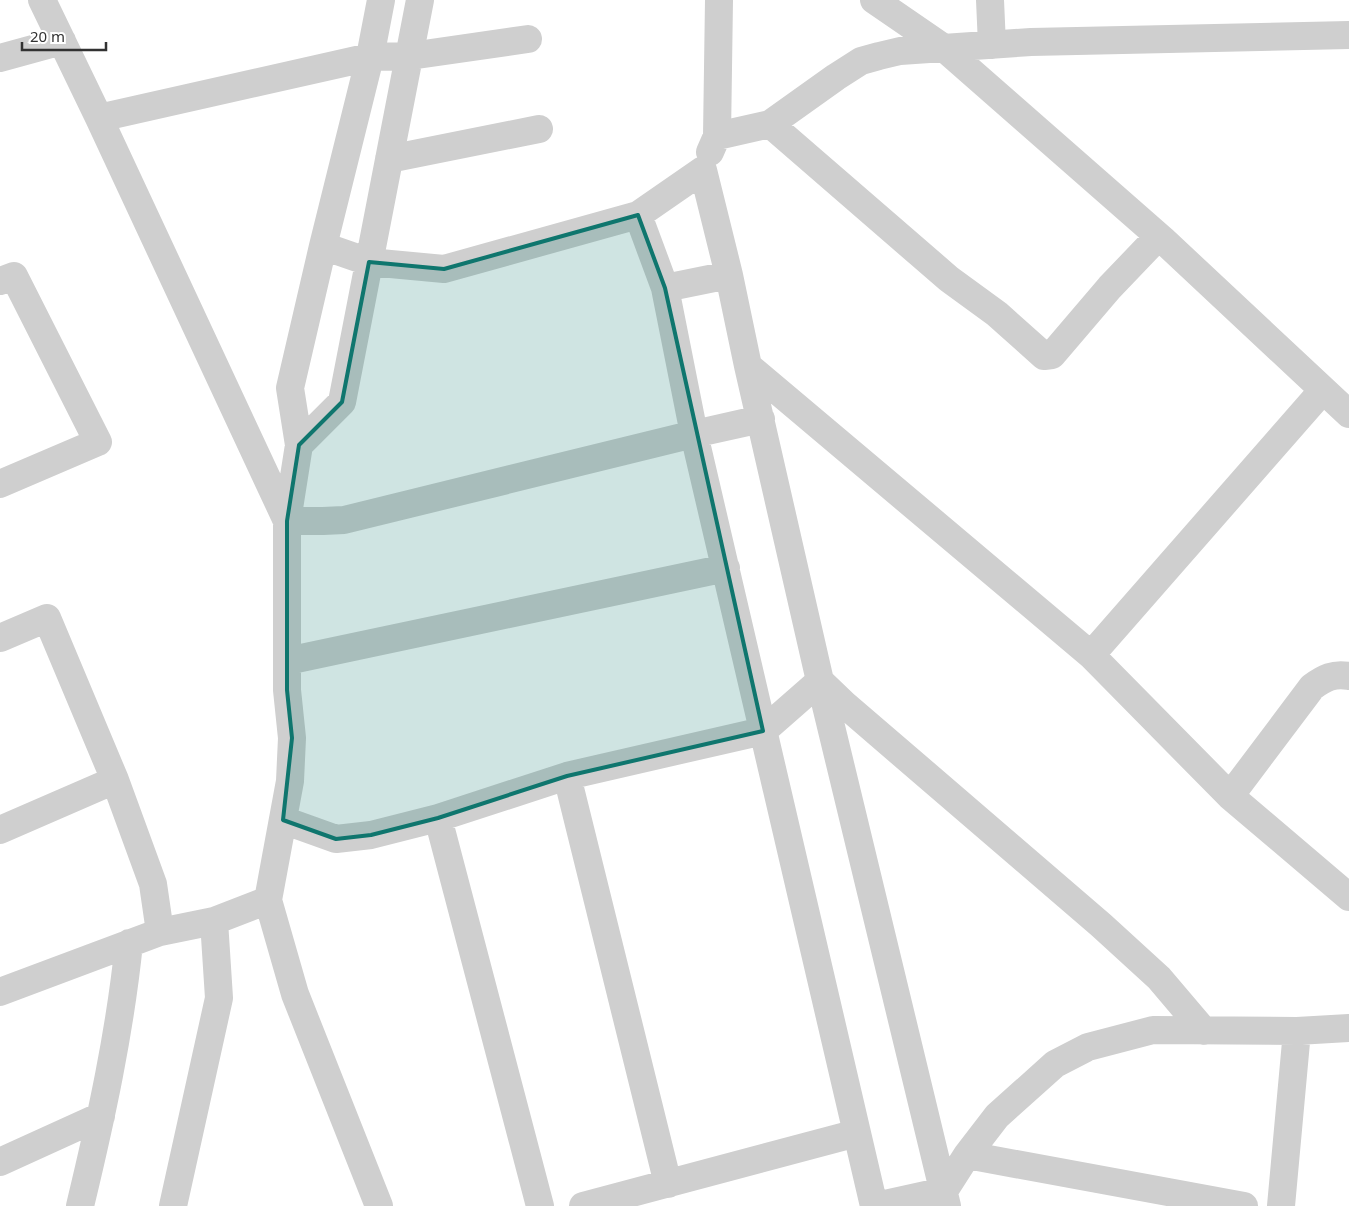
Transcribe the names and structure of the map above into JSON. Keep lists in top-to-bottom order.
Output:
{
  "scale_bar": "20 m"
}
